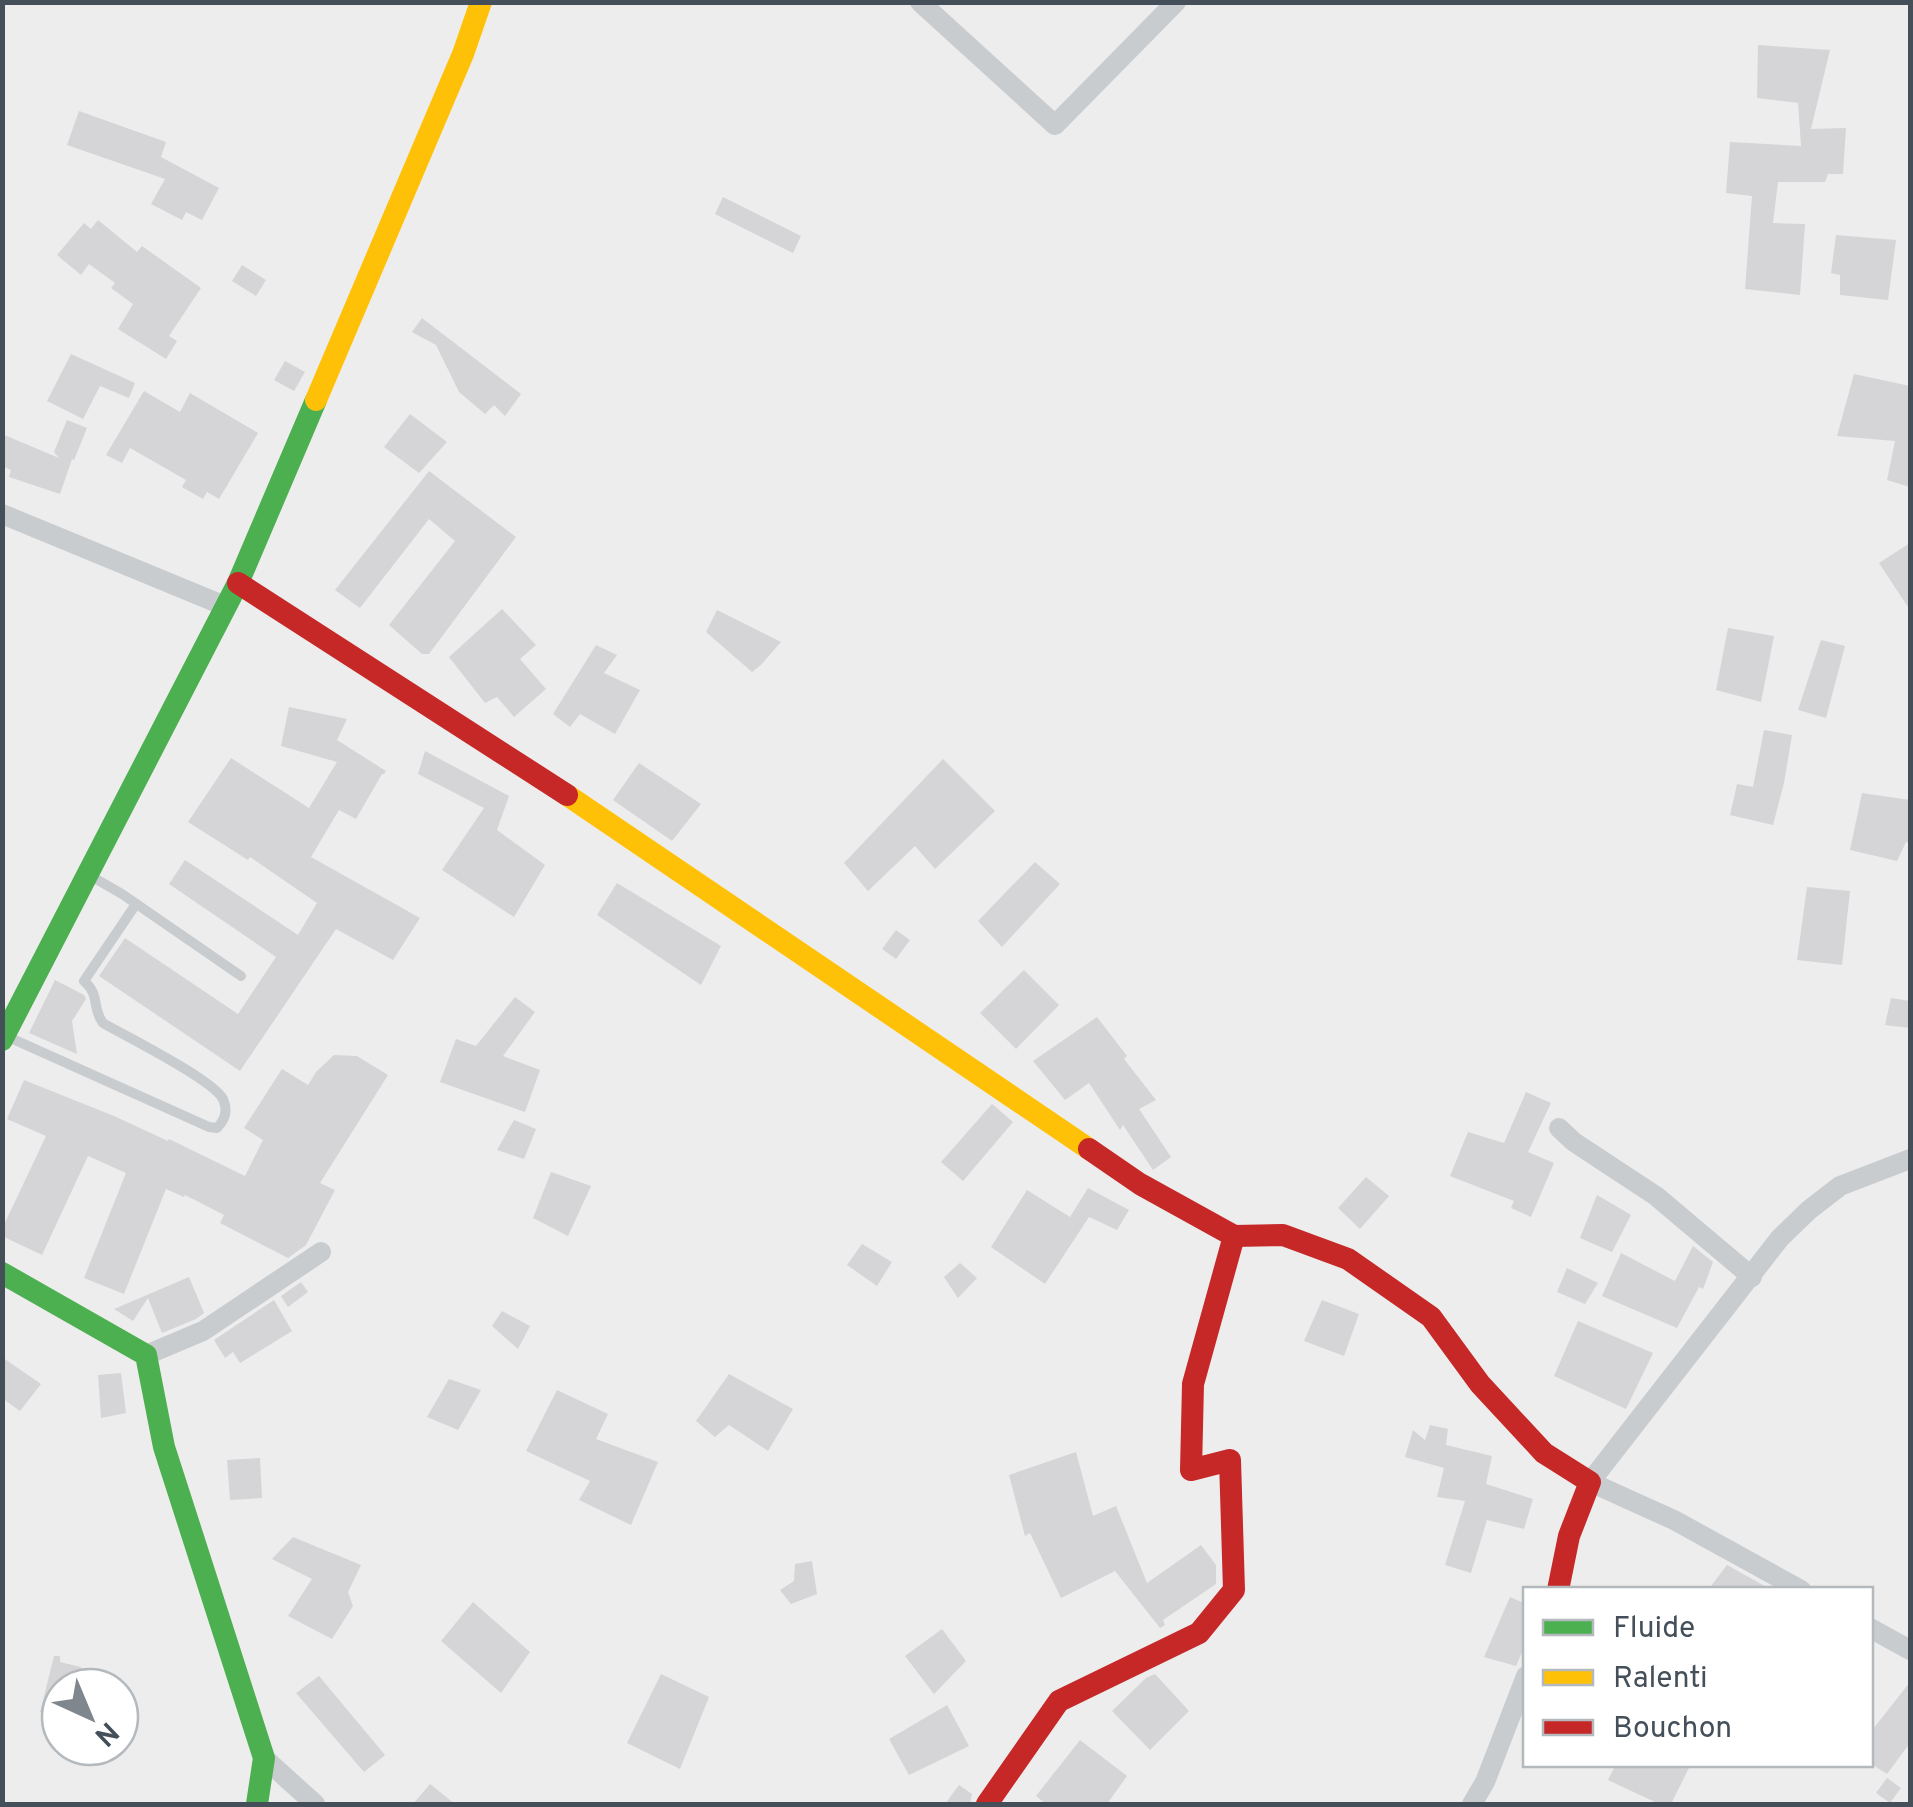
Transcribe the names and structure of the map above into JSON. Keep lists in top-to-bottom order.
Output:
{
  "legend": ["Fluide", "Ralenti", "Bouchon"],
  "north": "bottom right"
}
